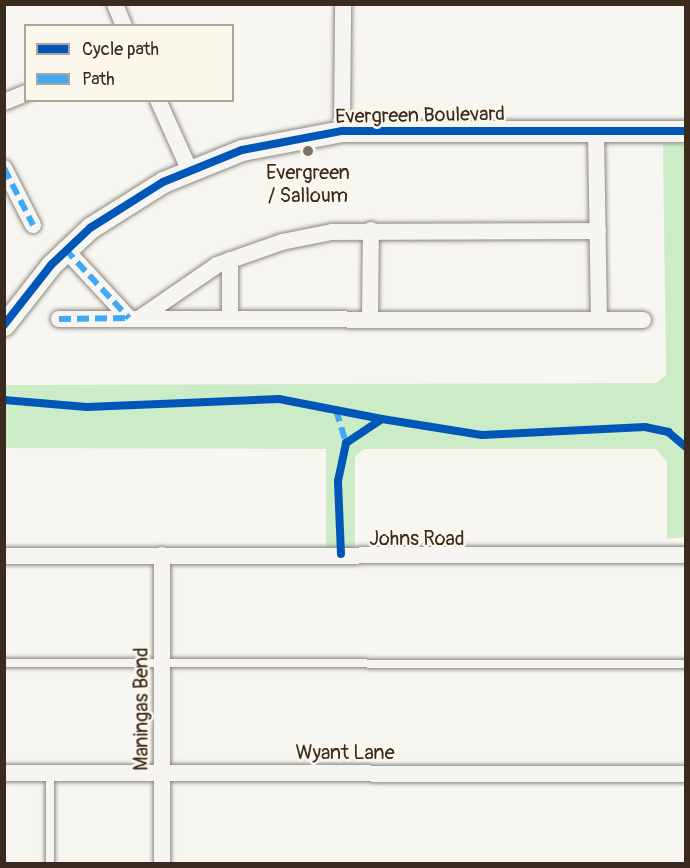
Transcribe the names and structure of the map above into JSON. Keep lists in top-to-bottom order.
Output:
{
  "streets": {
    "street": [
      "Evergreen Boulevard",
      "Johns Road",
      "Maningas Bend",
      "Wyant Lane"
    ]
  },
  "crossings": [
    ["Johns Road", "Maningas Bend"],
    ["Maningas Bend", "Wyant Lane"]
  ],
  "places": ["Evergreen / Salloum"],
  "legend": ["Cycle path", "Path"]
}
